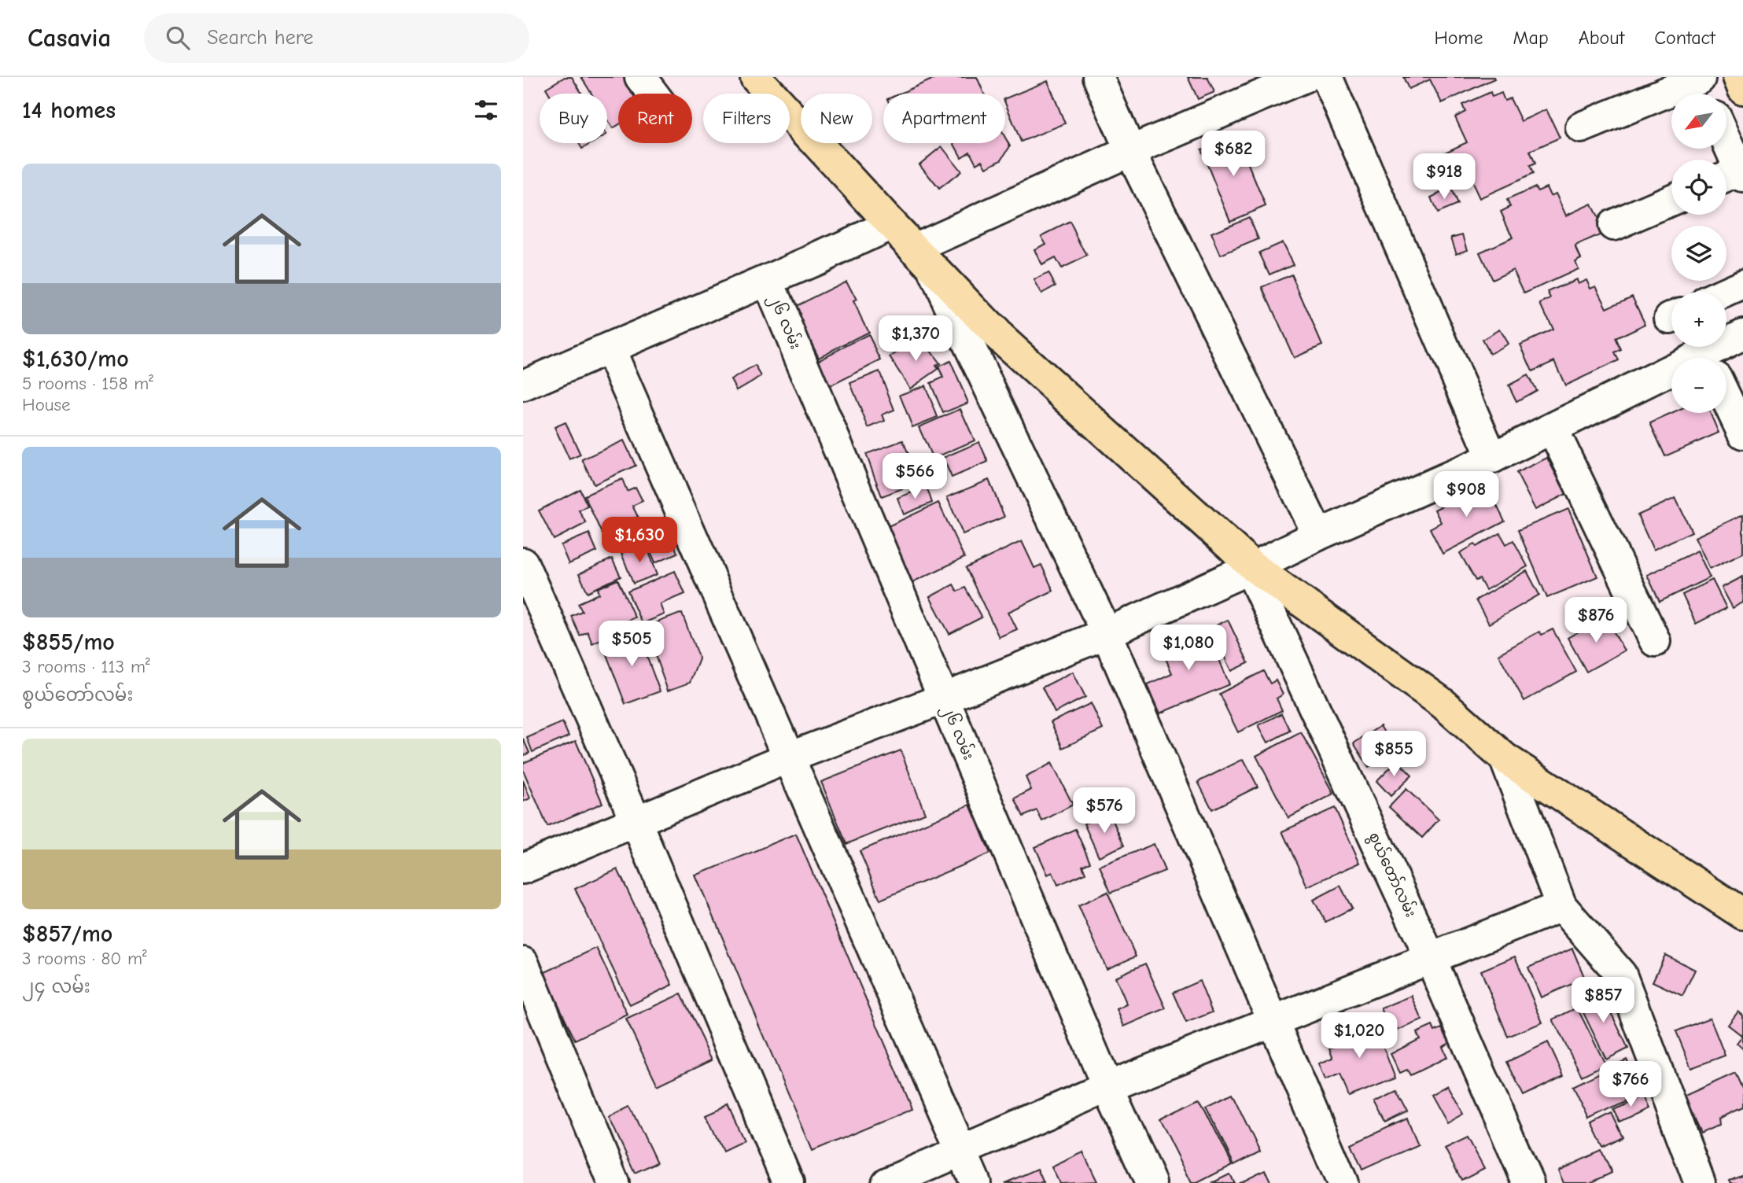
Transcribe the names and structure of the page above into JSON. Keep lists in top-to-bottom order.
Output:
{
  "streets": {
    "street": ["၂၆ လမ်း", "စွယ်တော်လမ်း"]
  },
  "north": "bottom left",
  "page": {
    "header": "Casavia",
    "search": "Search here",
    "nav": [
      "Home",
      "Map",
      "About",
      "Contact"
    ],
    "heading": "14 homes",
    "map_buttons": ["+", "−"],
    "chip": [
      "Buy",
      "Rent",
      "Filters",
      "New",
      "Apartment"
    ],
    "price": [
      "$682",
      "$918",
      "$1,370",
      "$566",
      "$908",
      "$1,630",
      "$876",
      "$505",
      "$1,080",
      "$855",
      "$576",
      "$857",
      "$1,020",
      "$766"
    ],
    "list": [
      {
        "name": "$1,630/mo",
        "note": "5 rooms · 158 m² · House"
      },
      {
        "name": "$855/mo",
        "note": "3 rooms · 113 m² · စွယ်တော်လမ်း"
      },
      {
        "name": "$857/mo",
        "note": "3 rooms · 80 m² · ၂၄ လမ်း"
      }
    ]
  }
}
